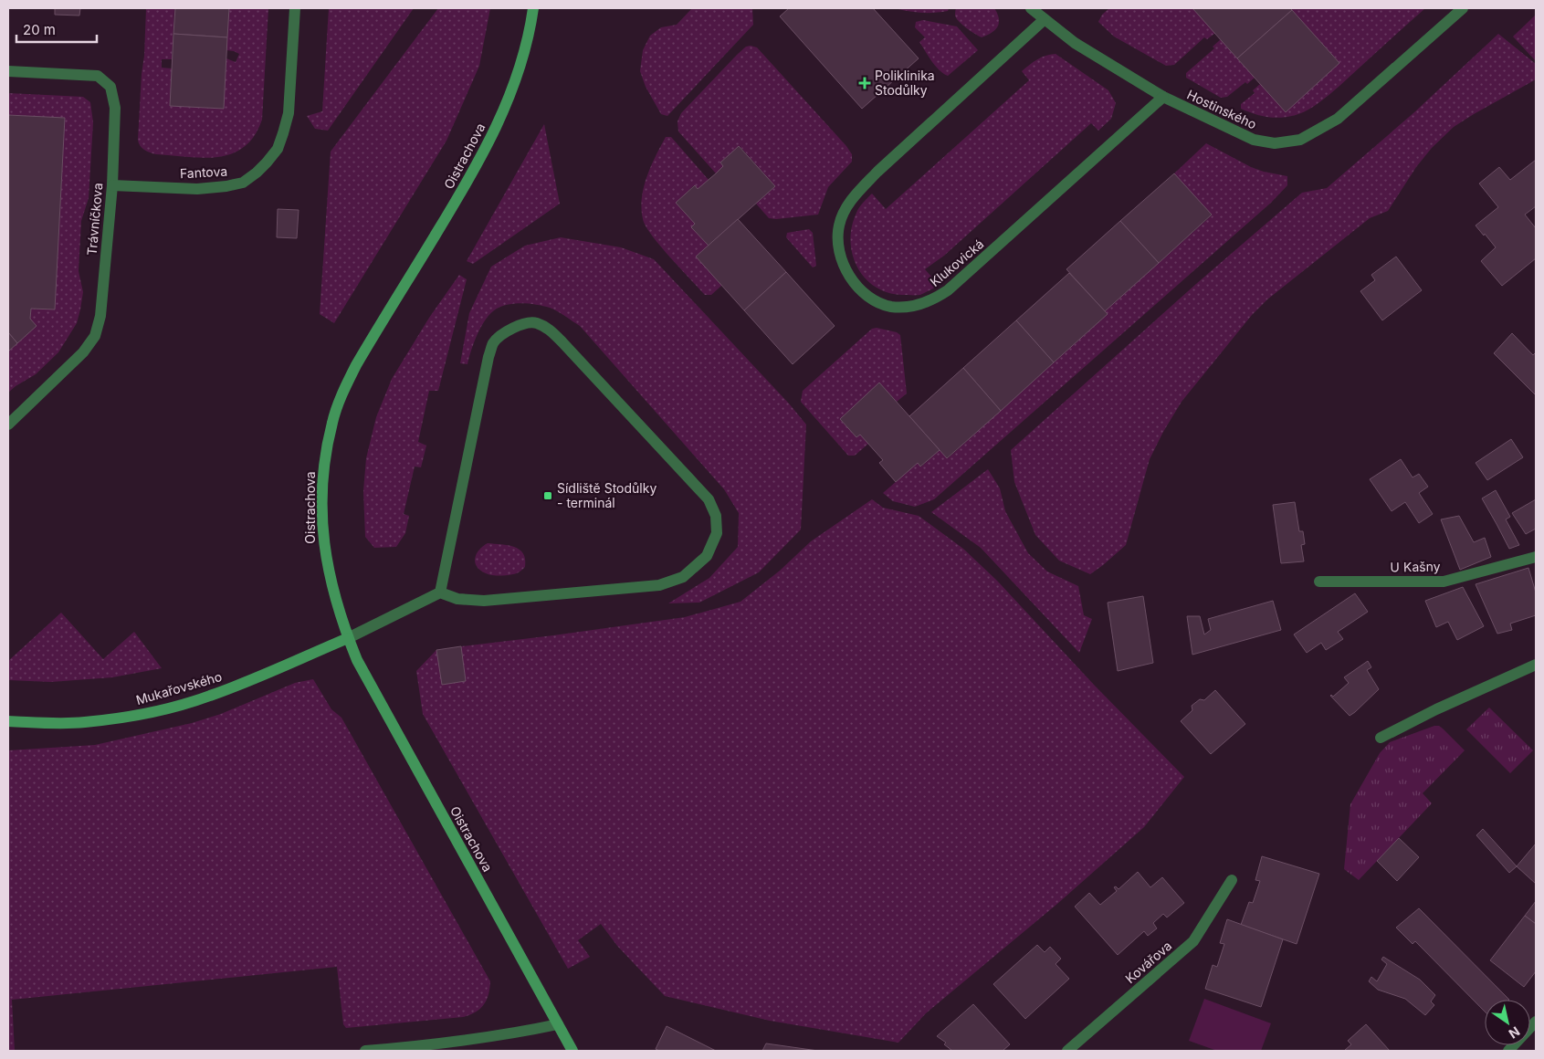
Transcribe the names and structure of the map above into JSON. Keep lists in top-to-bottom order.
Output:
{
  "streets": {
    "street": [
      "Hostinského",
      "Oistrachova",
      "Fantova",
      "Trávníčkova",
      "Klukovická",
      "U Kašny",
      "Mukařovského",
      "Kovářova"
    ]
  },
  "crossings": [
    ["Hostinského", "Klukovická"],
    ["Oistrachova", "Mukařovského"],
    ["Fantova", "Trávníčkova"]
  ],
  "places": {
    "health": ["Poliklinika Stodůlky"],
    "transit": ["Sídliště Stodůlky - terminál"]
  },
  "scale_bar": "20 m",
  "north": "bottom right"
}
